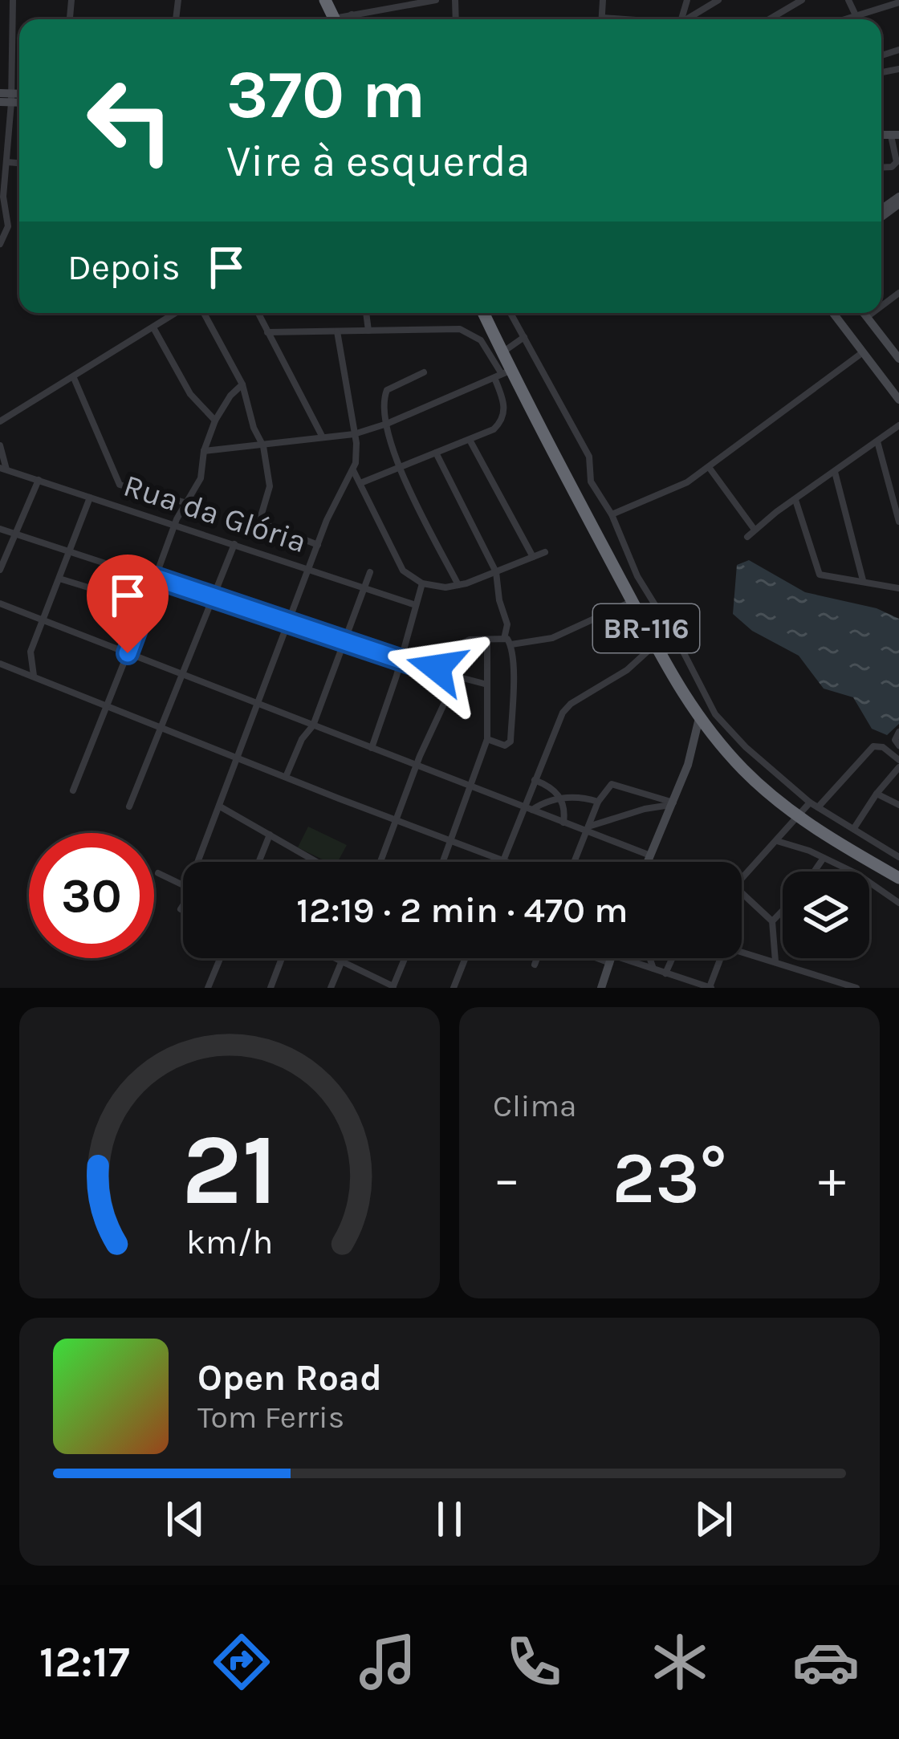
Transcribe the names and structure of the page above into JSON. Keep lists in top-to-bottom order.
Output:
{
  "streets": {
    "highway": ["BR-116"],
    "street": ["Rua da Glória"]
  },
  "page": {
    "turn": ["370 m", "Vire à esquerda"],
    "then": "Depois",
    "limit": "30",
    "trip": "12:19 · 2 min · 470 m",
    "tile": "Clima",
    "heat": ["−", "23°", "+"],
    "song": ["Open Road", "Tom Ferris"],
    "tabs": "12:17",
    "gauge": ["21", "km/h"]
  }
}
